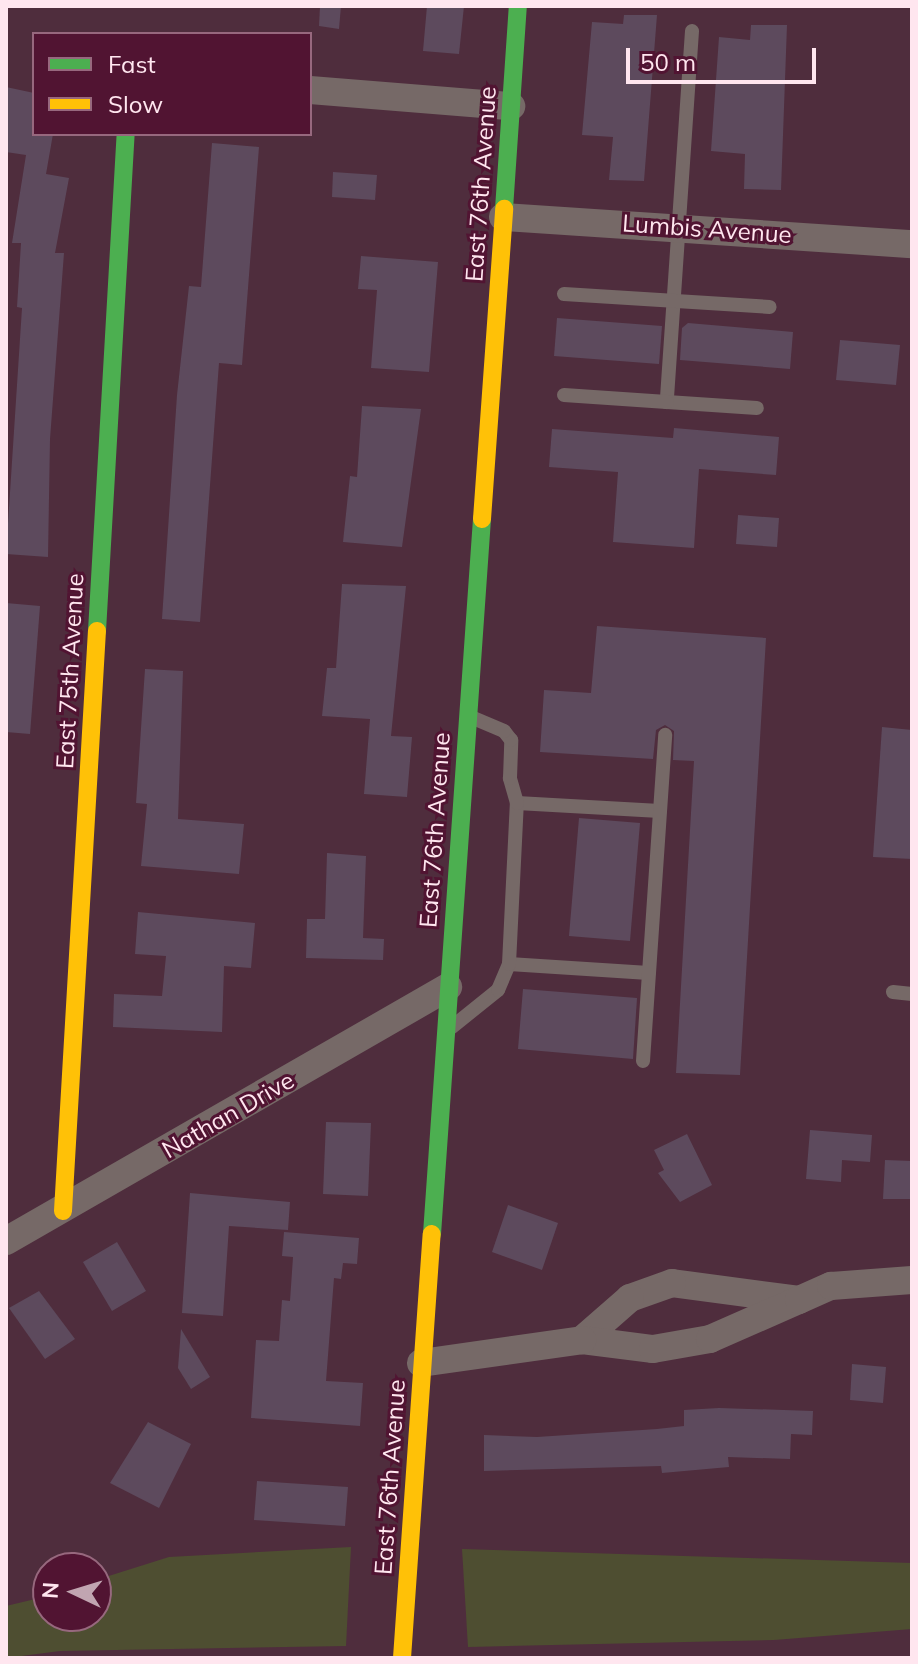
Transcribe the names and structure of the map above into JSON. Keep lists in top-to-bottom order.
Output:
{
  "streets": {
    "street": [
      "East 76th Avenue",
      "Lumbis Avenue",
      "East 75th Avenue",
      "Nathan Drive"
    ]
  },
  "crossings": [
    ["East 76th Avenue", "Lumbis Avenue"],
    ["East 76th Avenue", "Nathan Drive"],
    ["East 75th Avenue", "Nathan Drive"]
  ],
  "legend": ["Fast", "Slow"],
  "scale_bar": "50 m",
  "north": "left"
}
